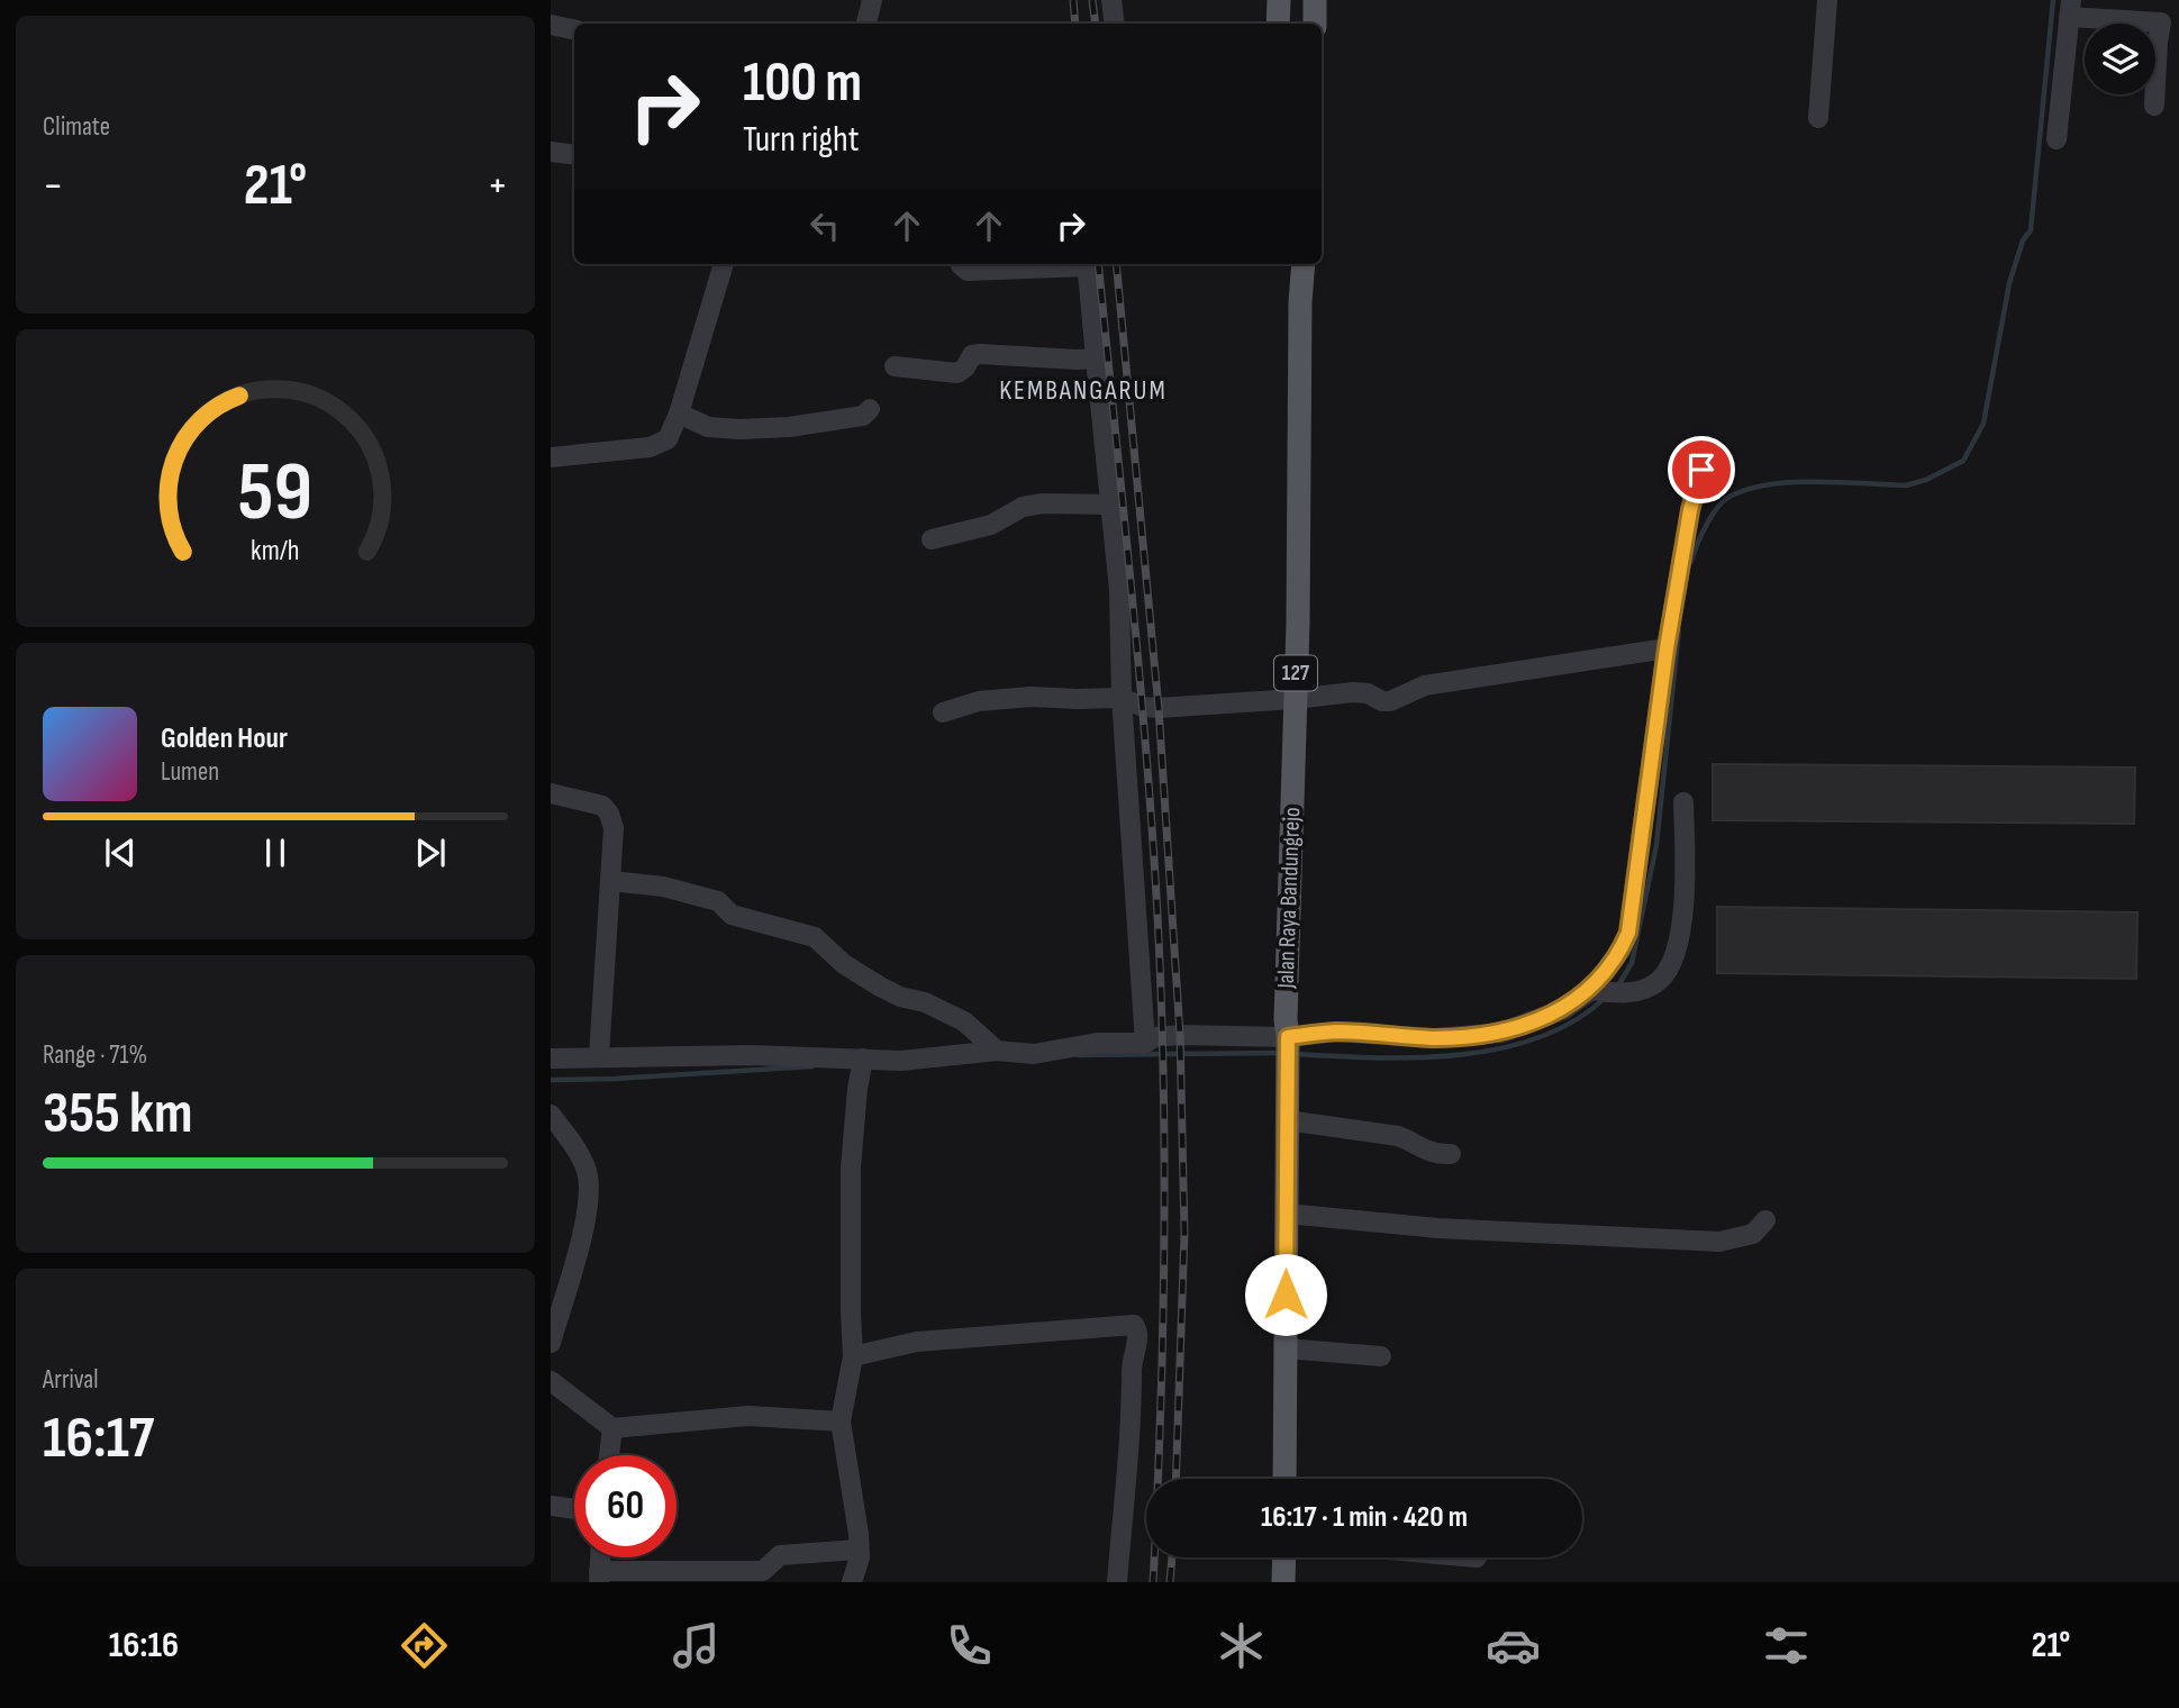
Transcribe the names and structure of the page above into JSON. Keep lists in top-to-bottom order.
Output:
{
  "streets": {
    "main road": ["127", "Jalan Raya Bandungrejo"]
  },
  "districts": ["KEMBANGARUM"],
  "page": {
    "tile": [
      "Climate",
      ["Range · 71%", "355 km"],
      ["Arrival", "16:17"]
    ],
    "turn": ["100 m", "Turn right"],
    "heat": ["−", "21°", "+"],
    "song": ["Golden Hour", "Lumen"],
    "limit": "60",
    "trip": "16:17 · 1 min · 420 m",
    "tabs": ["16:16", "21°"],
    "gauge": ["59", "km/h"]
  }
}
